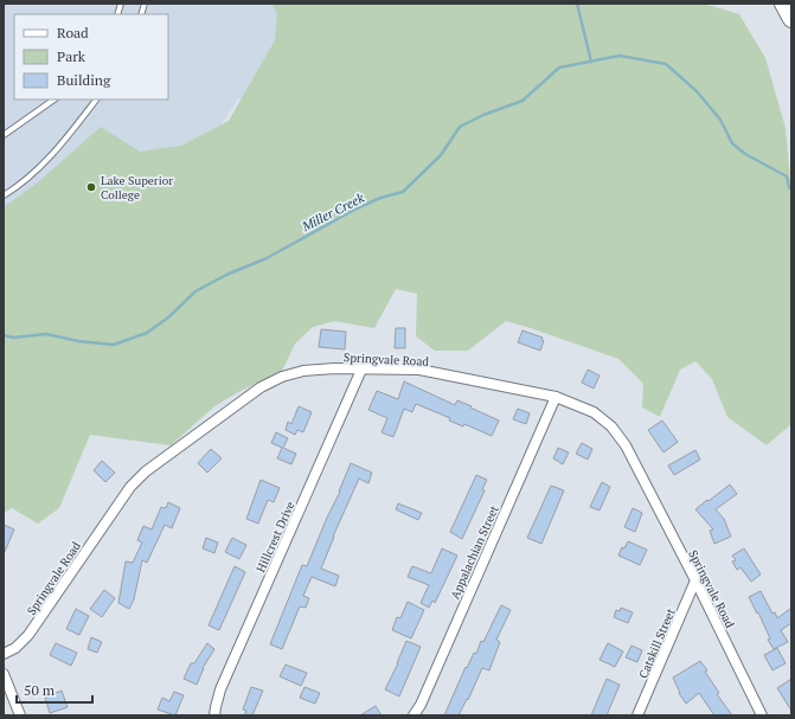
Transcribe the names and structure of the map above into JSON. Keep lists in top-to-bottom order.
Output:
{
  "streets": {
    "street": [
      "Springvale Road",
      "Hillcrest Drive",
      "Appalachian Street",
      "Catskill Street"
    ]
  },
  "crossings": [
    ["Springvale Road", "Hillcrest Drive"],
    ["Springvale Road", "Appalachian Street"],
    ["Springvale Road", "Catskill Street"]
  ],
  "water": ["Miller Creek"],
  "places": ["Lake Superior College"],
  "legend": ["Road", "Park", "Building"],
  "scale_bar": "50 m"
}
